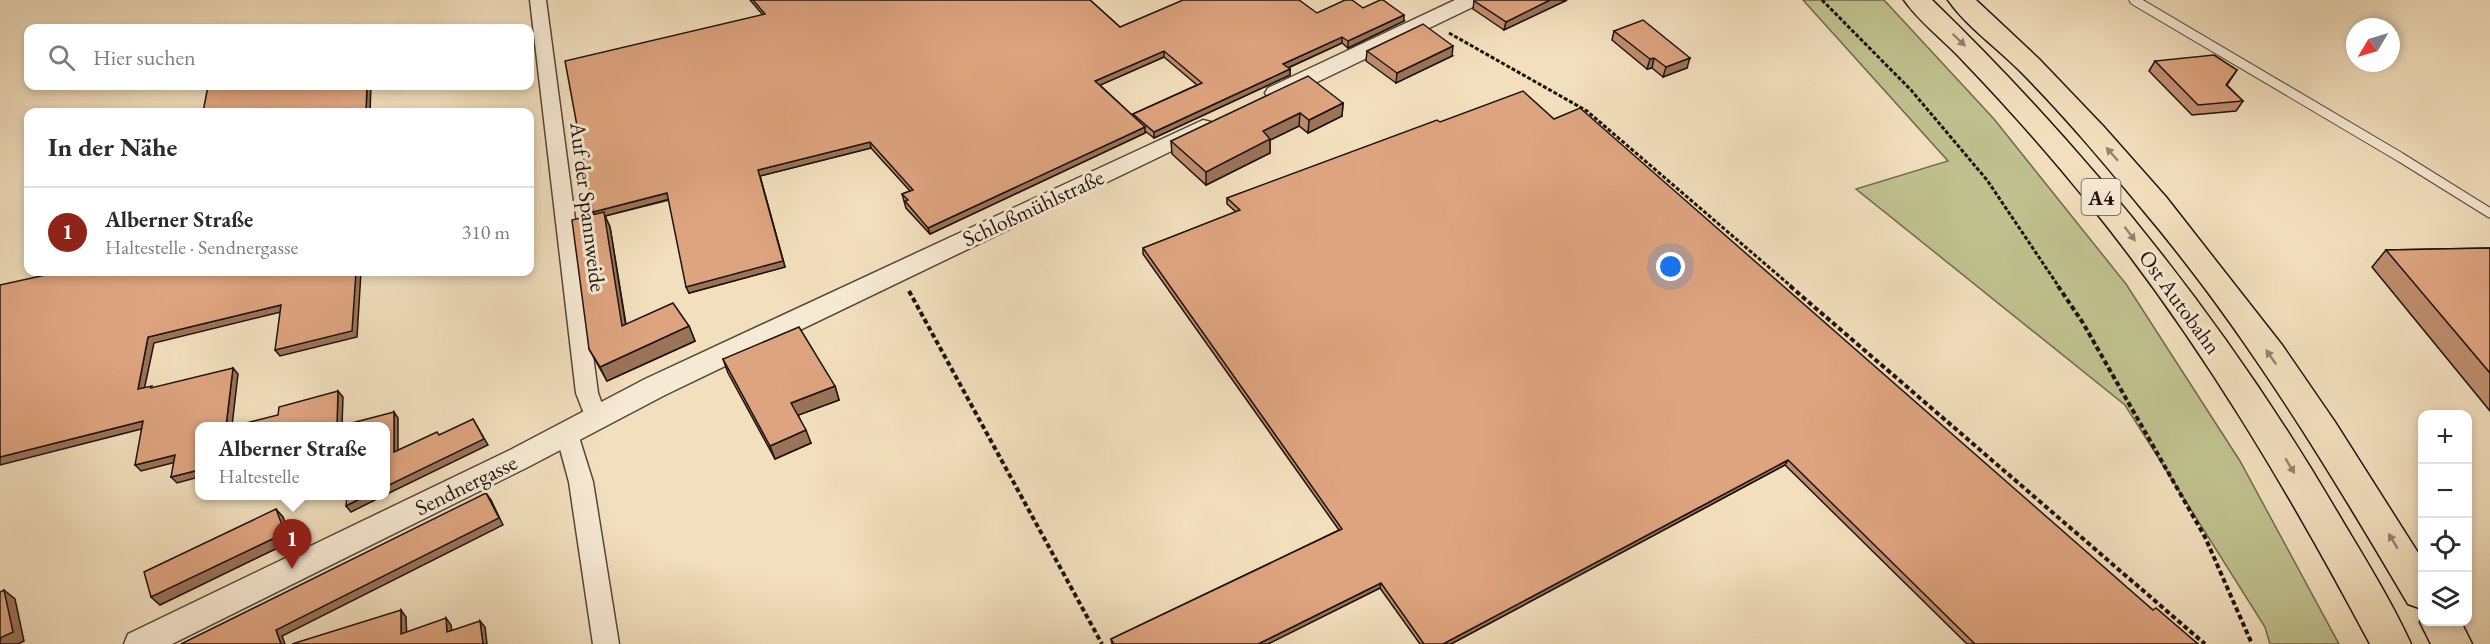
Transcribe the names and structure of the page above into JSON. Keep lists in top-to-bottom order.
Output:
{
  "streets": {
    "highway": ["A4", "Ost Autobahn"],
    "street": ["Auf der Spannweide", "Schloßmühlstraße", "Sendnergasse"]
  },
  "crossings": [
    ["Auf der Spannweide", "Schloßmühlstraße"],
    ["Auf der Spannweide", "Sendnergasse"],
    ["Schloßmühlstraße", "Sendnergasse"]
  ],
  "north": "bottom left",
  "page": {
    "search": "Hier suchen",
    "heading": "In der Nähe",
    "list": [
      {
        "mark": "1",
        "name": "Alberner Straße",
        "note": "Haltestelle · Sendnergasse",
        "value": "310 m"
      }
    ],
    "map_buttons": ["+", "−"],
    "popup": ["Alberner Straße", "Haltestelle"],
    "pins": "1"
  }
}
